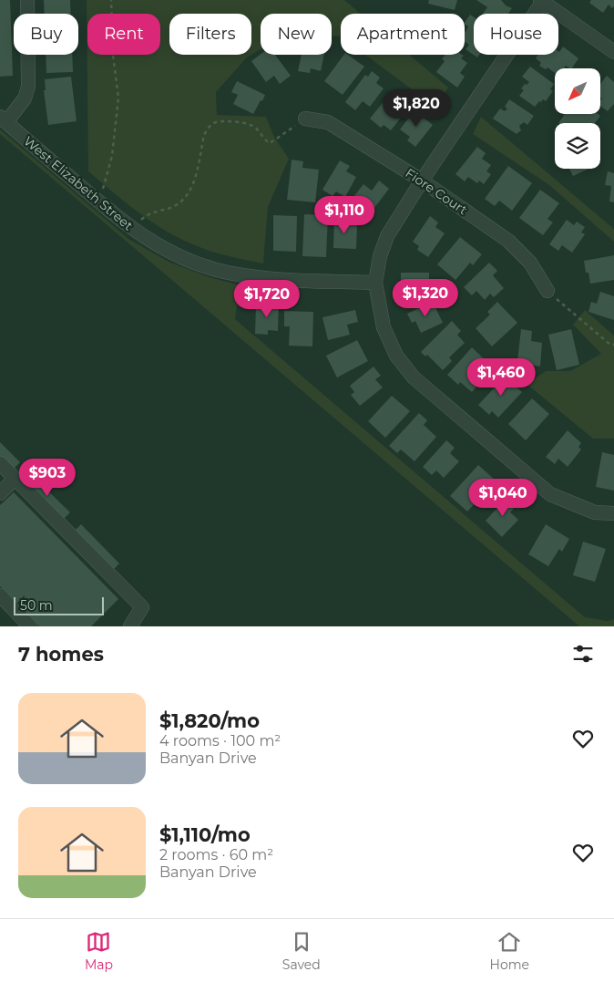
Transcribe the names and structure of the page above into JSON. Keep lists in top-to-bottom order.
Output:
{
  "streets": {
    "street": ["West Elizabeth Street", "Fiore Court"]
  },
  "scale_bar": "50 m",
  "north": "bottom left",
  "page": {
    "chip": [
      "Buy",
      "Rent",
      "Filters",
      "New",
      "Apartment",
      "House"
    ],
    "price": [
      "$1,820",
      "$1,110",
      "$1,320",
      "$1,720",
      "$1,460",
      "$903",
      "$1,040"
    ],
    "scale": "50 m",
    "heading": "7 homes",
    "list": [
      {
        "name": "$1,820/mo",
        "note": "4 rooms · 100 m² · Banyan Drive"
      },
      {
        "name": "$1,110/mo",
        "note": "2 rooms · 60 m² · Banyan Drive"
      }
    ],
    "tabs": ["Map", "Saved", "Home"]
  }
}
